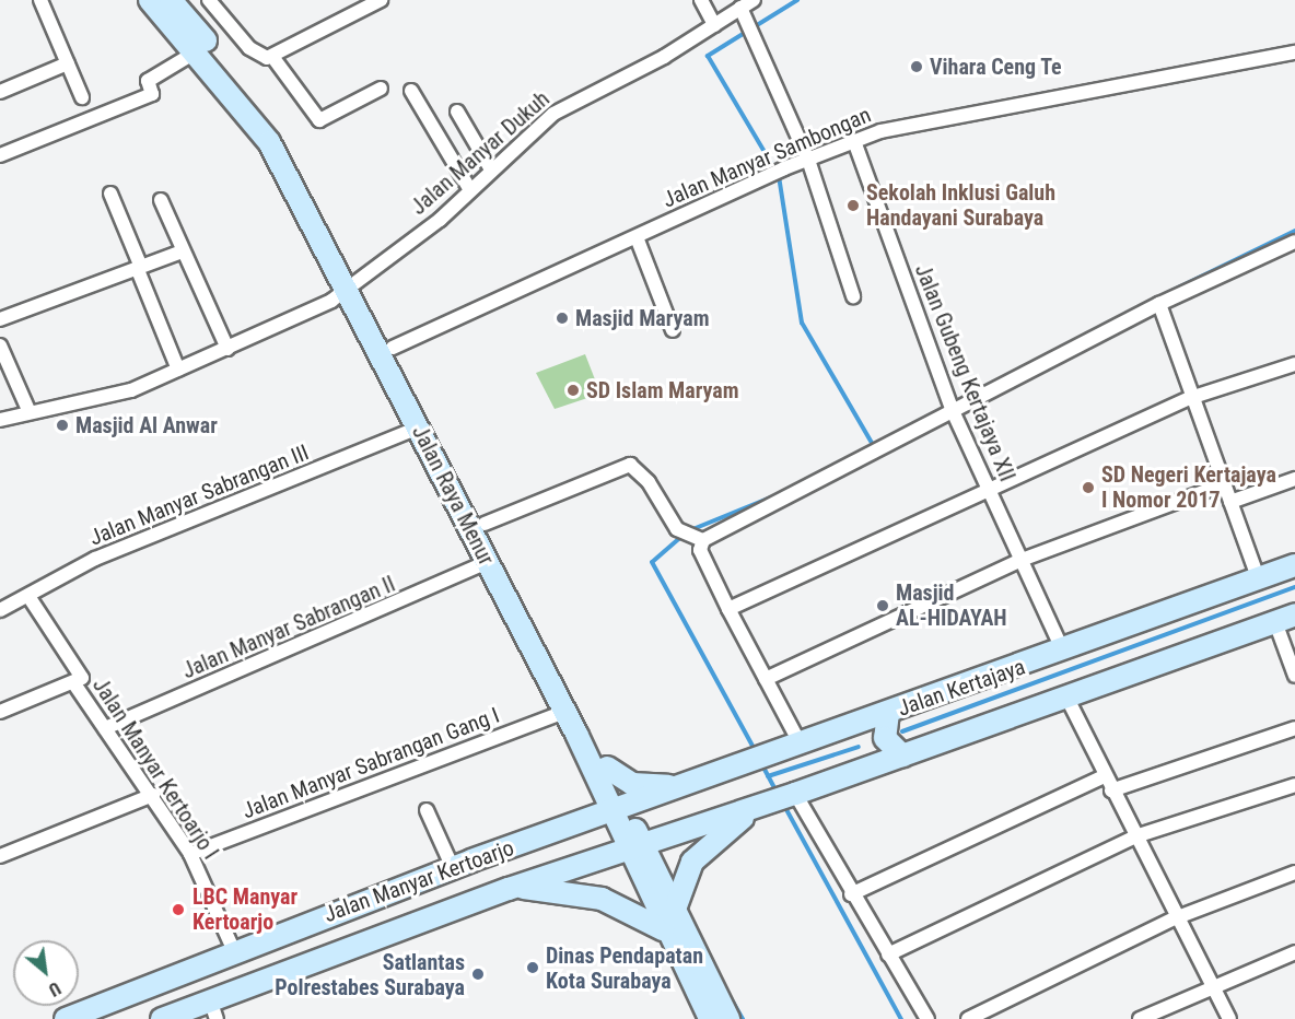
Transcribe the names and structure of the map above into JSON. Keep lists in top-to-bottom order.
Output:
{
  "streets": {
    "main road": ["Jalan Raya Menur", "Jalan Kertajaya", "Jalan Manyar Kertoarjo"],
    "street": [
      "Jalan Manyar Dukuh",
      "Jalan Manyar Sambongan",
      "Jalan Gubeng Kertajaya XII",
      "Jalan Manyar Sabrangan III",
      "Jalan Manyar Sabrangan II",
      "Jalan Manyar Sabrangan Gang I",
      "Jalan Manyar Kertoarjo I"
    ]
  },
  "crossings": [
    ["Jalan Manyar Dukuh", "Jalan Raya Menur"],
    ["Jalan Manyar Sambongan", "Jalan Gubeng Kertajaya XII"],
    ["Jalan Manyar Sambongan", "Jalan Raya Menur"],
    ["Jalan Gubeng Kertajaya XII", "Jalan Kertajaya"],
    ["Jalan Manyar Sabrangan III", "Jalan Raya Menur"],
    ["Jalan Raya Menur", "Jalan Manyar Sabrangan II"],
    ["Jalan Raya Menur", "Jalan Kertajaya"],
    ["Jalan Raya Menur", "Jalan Manyar Sabrangan Gang I"],
    ["Jalan Raya Menur", "Jalan Manyar Kertoarjo"],
    ["Jalan Manyar Sabrangan II", "Jalan Manyar Kertoarjo I"],
    ["Jalan Kertajaya", "Jalan Manyar Kertoarjo"],
    ["Jalan Manyar Sabrangan Gang I", "Jalan Manyar Kertoarjo I"],
    ["Jalan Manyar Kertoarjo I", "Jalan Manyar Kertoarjo"]
  ],
  "places": [
    "Vihara Ceng Te",
    "Sekolah Inklusi Galuh Handayani Surabaya",
    "Masjid Maryam",
    "SD Islam Maryam",
    "Masjid Al Anwar",
    "SD Negeri Kertajaya I Nomor 2017",
    "Masjid AL-HIDAYAH",
    "LBC Manyar Kertoarjo",
    "Dinas Pendapatan Kota Surabaya",
    "Satlantas Polrestabes Surabaya"
  ],
  "north": "bottom right"
}
